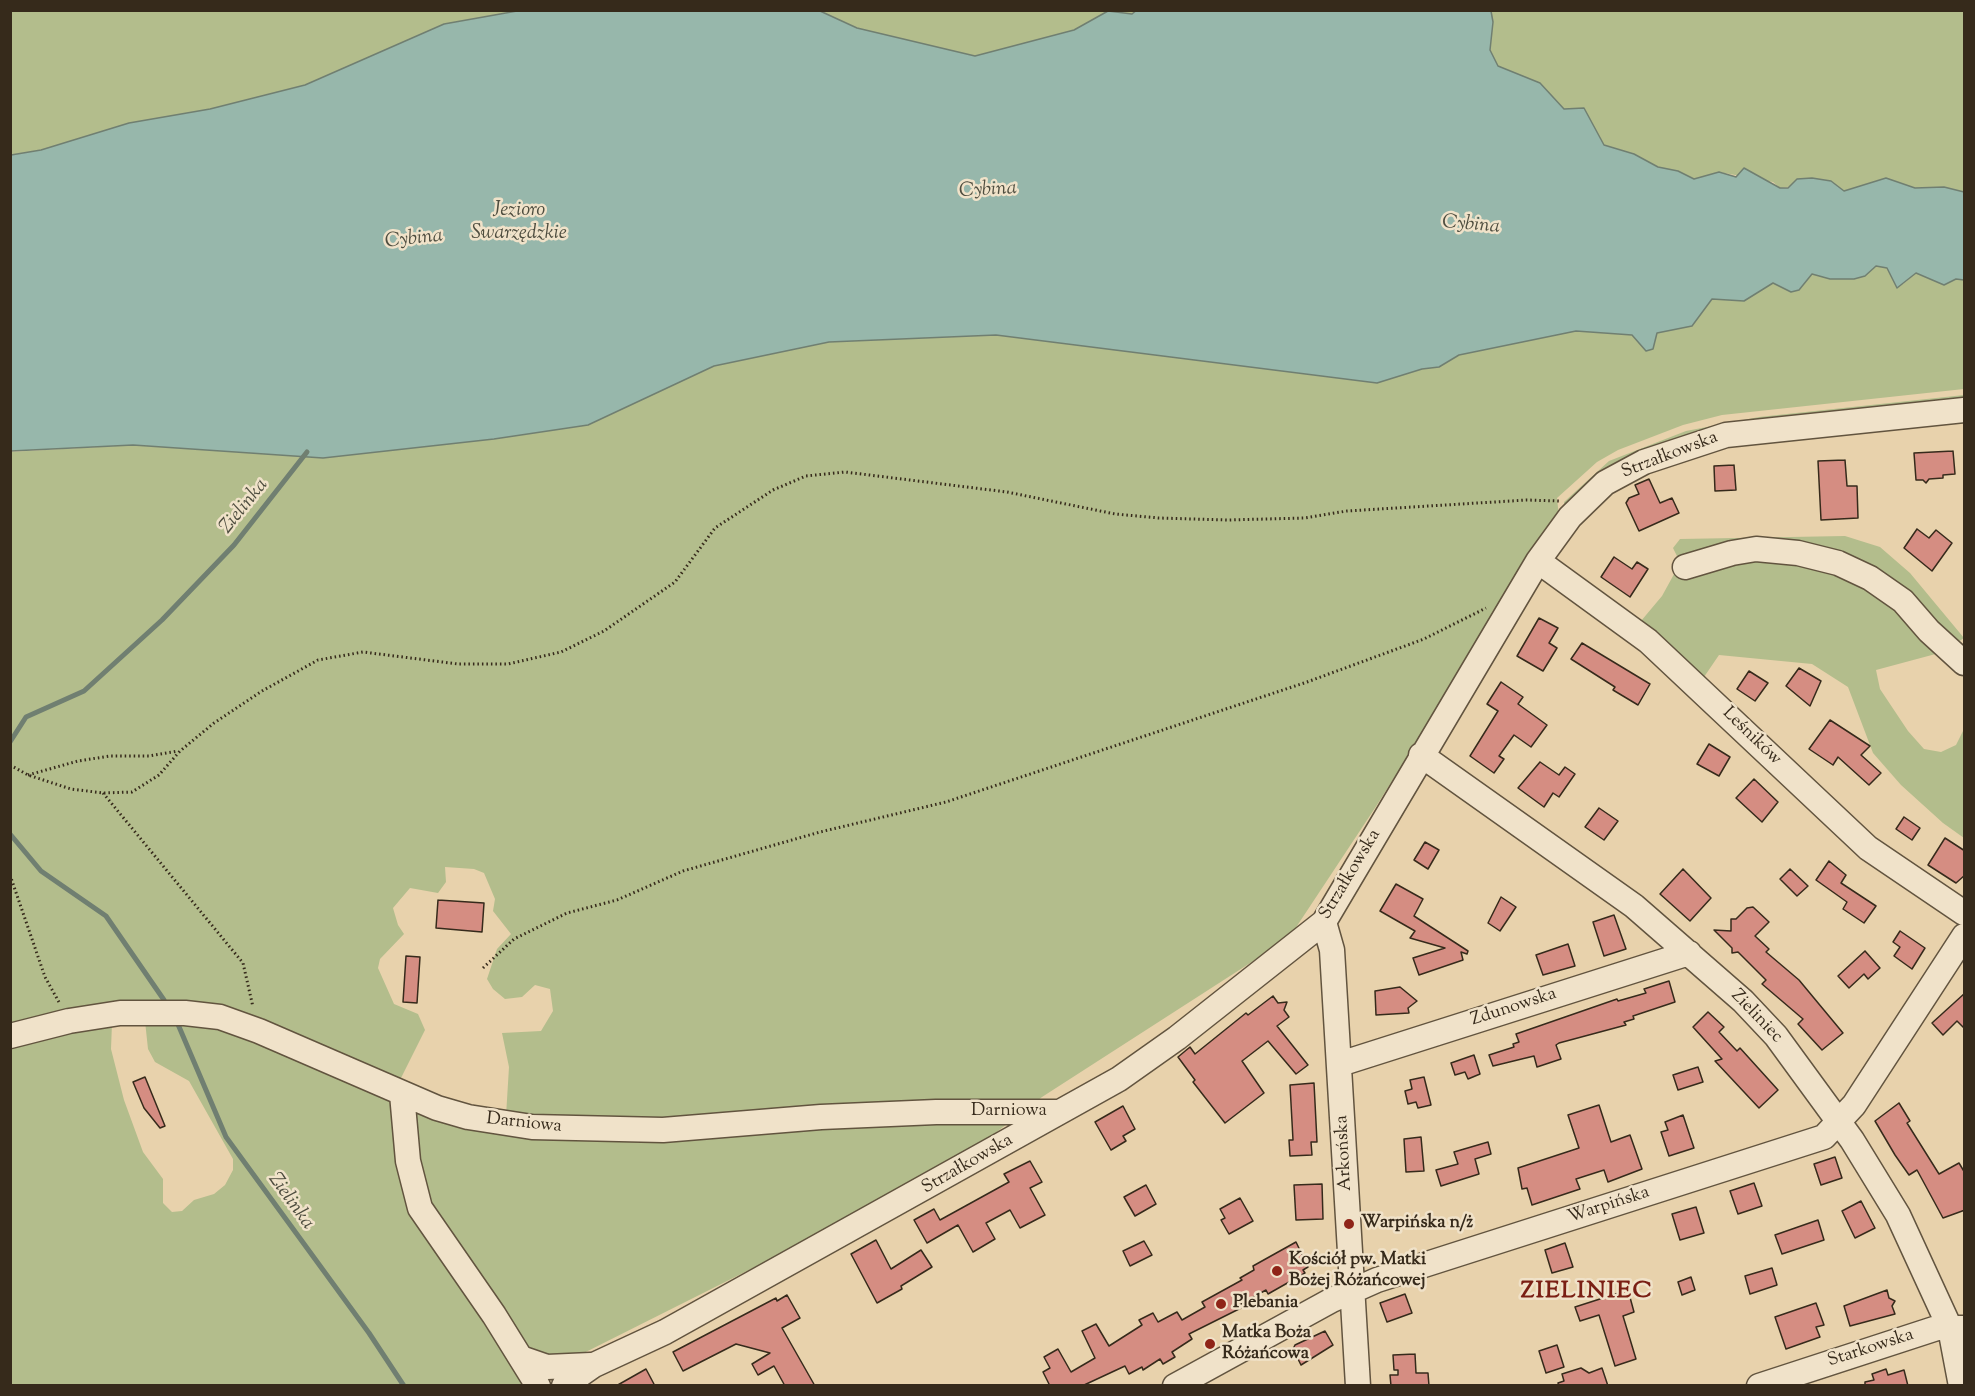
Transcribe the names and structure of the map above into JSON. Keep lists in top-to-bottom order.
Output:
{
  "streets": {
    "street": [
      "Strzałkowska",
      "Leśników",
      "Zdunowska",
      "Zieliniec",
      "Darniowa",
      "Arkońska",
      "Warpińska",
      "Starkowska"
    ]
  },
  "crossings": [
    ["Strzałkowska", "Leśników"],
    ["Strzałkowska", "Zieliniec"],
    ["Strzałkowska", "Darniowa"],
    ["Strzałkowska", "Arkońska"],
    ["Zdunowska", "Zieliniec"],
    ["Zdunowska", "Arkońska"],
    ["Zieliniec", "Warpińska"],
    ["Zieliniec", "Starkowska"],
    ["Arkońska", "Warpińska"]
  ],
  "districts": ["ZIELINIEC"],
  "water": ["Cybina", "Jezioro Swarzędzkie", "Zielinka"],
  "places": [
    "Warpińska n/ż",
    "Kościół pw. Matki Bożej Różańcowej",
    "Plebania",
    "Matka Boża Różańcowa"
  ]
}
